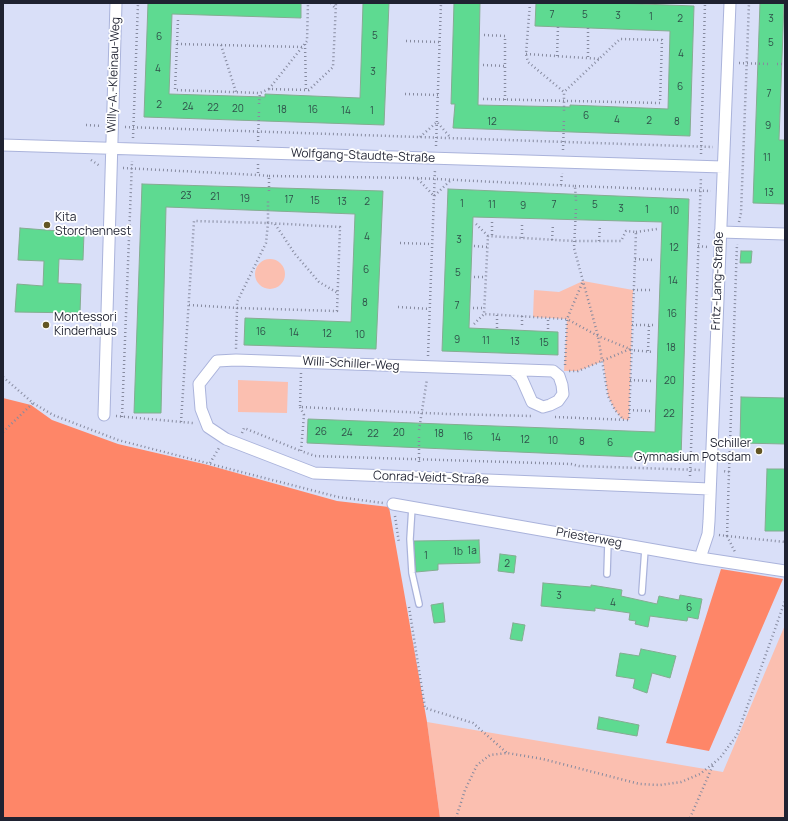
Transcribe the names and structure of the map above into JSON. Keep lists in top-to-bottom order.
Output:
{
  "streets": {
    "street": [
      "Willy-A.-Kleinau-Weg",
      "Wolfgang-Staudte-Straße",
      "Fritz-Lang-Straße",
      "Willi-Schiller-Weg",
      "Conrad-Veidt-Straße",
      "Priesterweg"
    ]
  },
  "crossings": [
    ["Willy-A.-Kleinau-Weg", "Wolfgang-Staudte-Straße"],
    ["Wolfgang-Staudte-Straße", "Fritz-Lang-Straße"],
    ["Fritz-Lang-Straße", "Conrad-Veidt-Straße"],
    ["Fritz-Lang-Straße", "Priesterweg"],
    ["Willi-Schiller-Weg", "Conrad-Veidt-Straße"]
  ],
  "places": ["Kita Storchennest", "Montessori Kinderhaus", "Schiller Gymnasium Potsdam"],
  "house_numbers": [
    "7",
    "5",
    "3",
    "1",
    "2",
    "3",
    "5",
    "6",
    "5",
    "4",
    "4",
    "3",
    "6",
    "7",
    "2",
    "24",
    "22",
    "20",
    "18",
    "16",
    "14",
    "1",
    "6",
    "4",
    "2",
    "12",
    "8",
    "9",
    "11",
    "13",
    "23",
    "21",
    "19",
    "17",
    "15",
    "13",
    "2",
    "1",
    "11",
    "7",
    "5",
    "9",
    "3",
    "1",
    "10",
    "4",
    "3",
    "12",
    "6",
    "5",
    "14",
    "8",
    "7",
    "16",
    "16",
    "14",
    "12",
    "10",
    "9",
    "11",
    "13",
    "15",
    "18",
    "20",
    "22",
    "26",
    "24",
    "20",
    "22",
    "18",
    "16",
    "14",
    "12",
    "10",
    "8",
    "6",
    "1a",
    "1b",
    "1",
    "2",
    "3",
    "4",
    "6"
  ]
}
